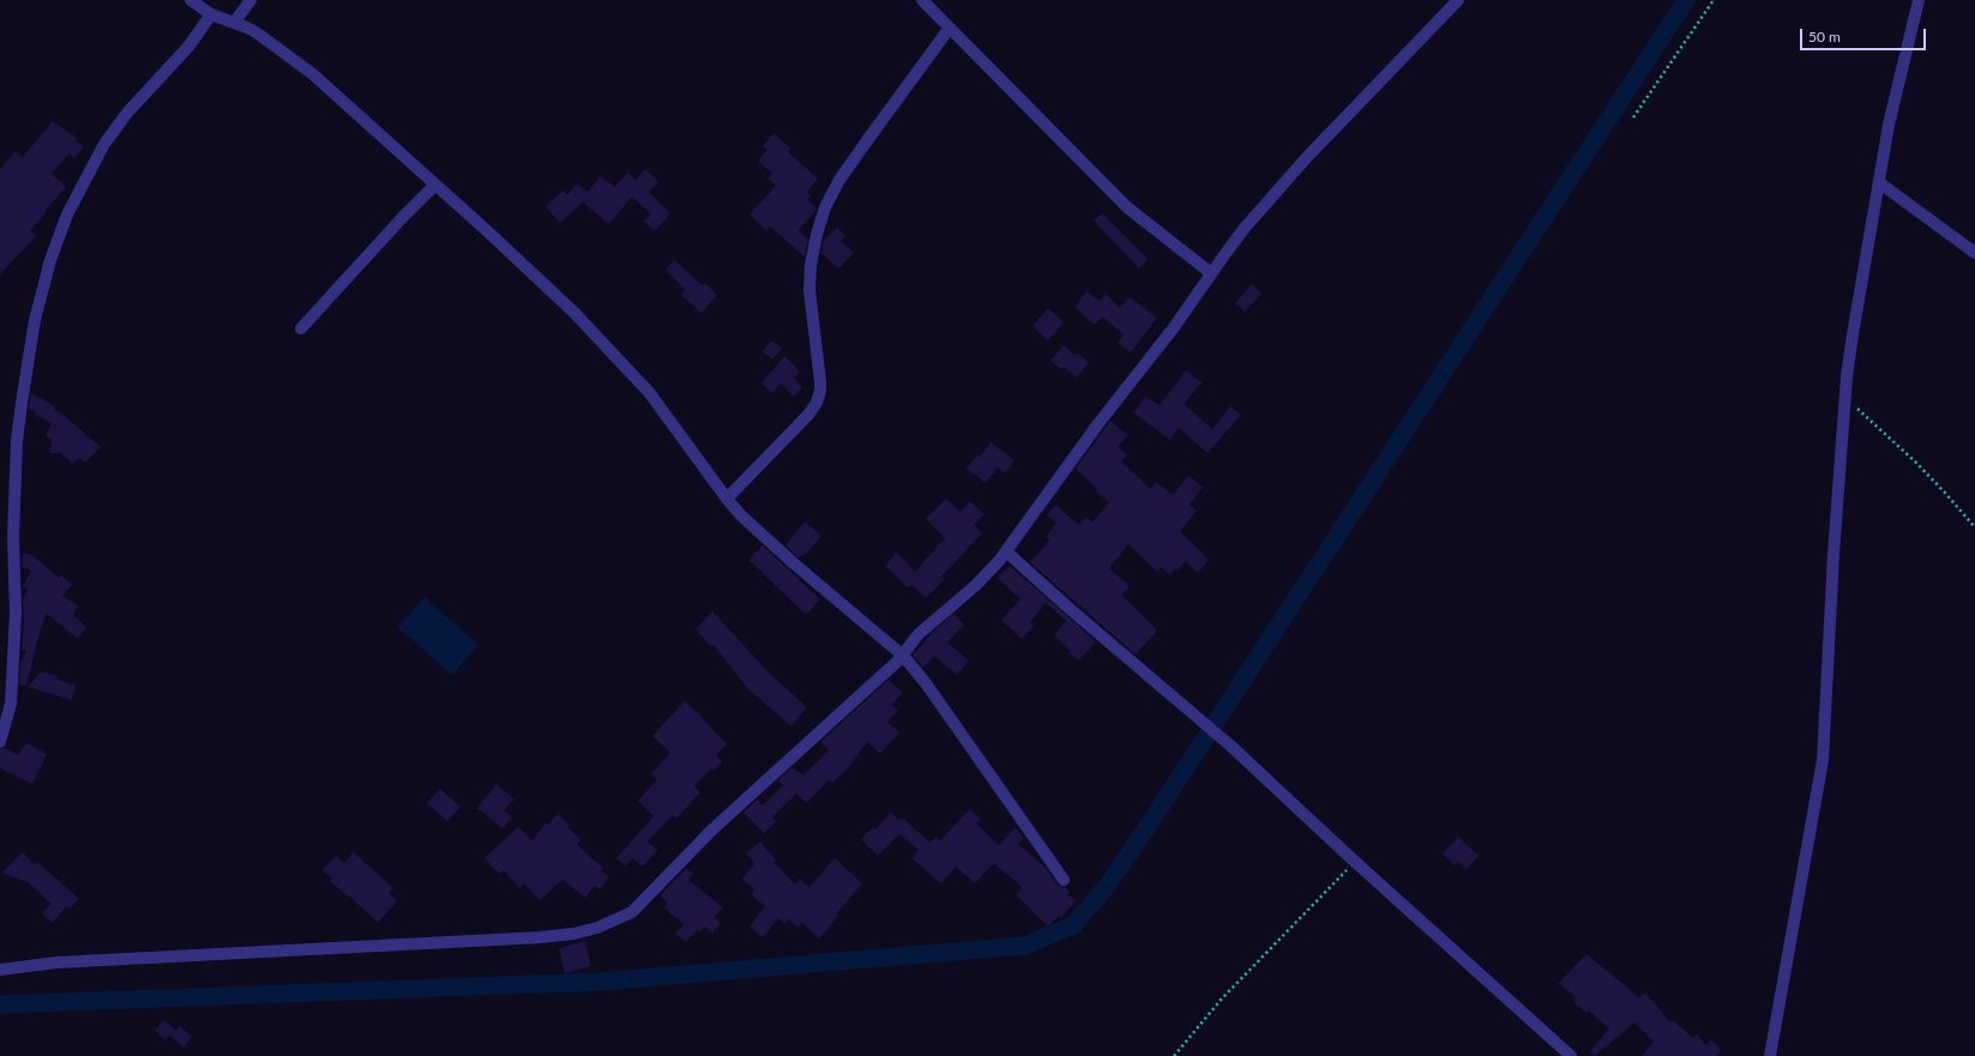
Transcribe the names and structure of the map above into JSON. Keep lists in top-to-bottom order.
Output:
{
  "scale_bar": "50 m"
}
